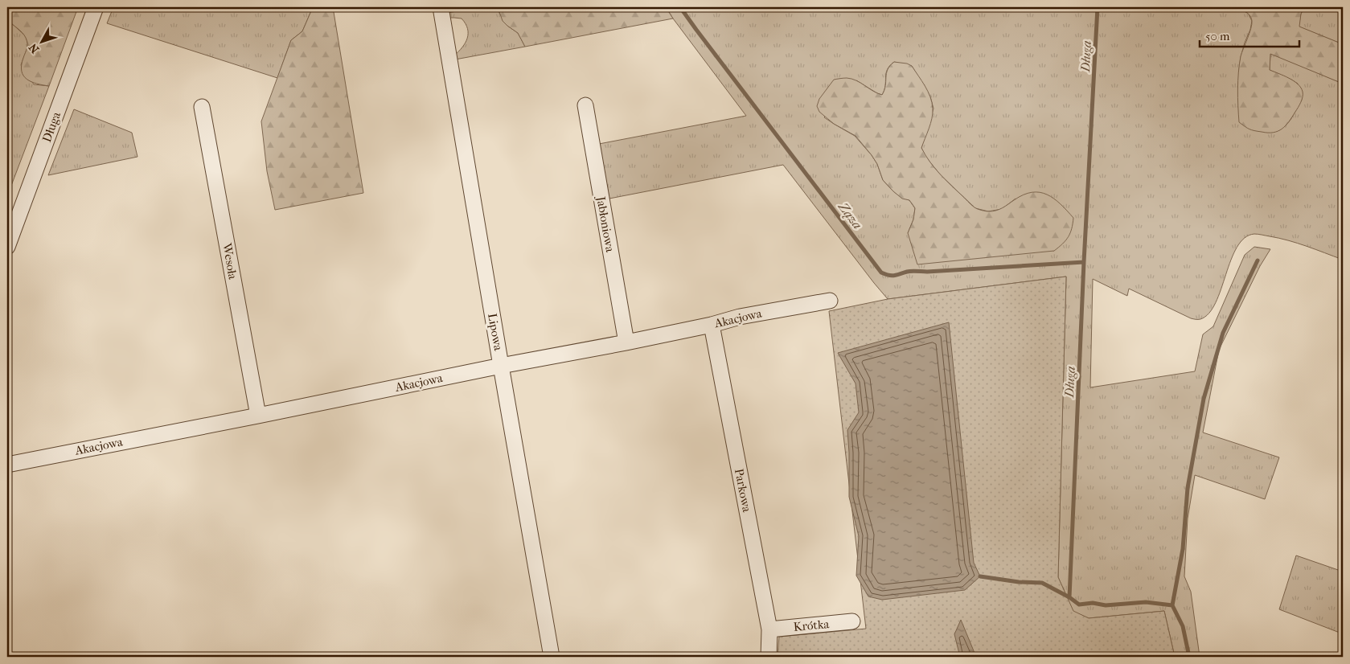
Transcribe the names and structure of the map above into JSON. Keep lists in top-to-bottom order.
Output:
{
  "streets": {
    "street": [
      "Długa",
      "Jabłoniowa",
      "Wesoła",
      "Akacjowa",
      "Lipowa",
      "Parkowa",
      "Krótka"
    ]
  },
  "crossings": [
    ["Jabłoniowa", "Akacjowa"],
    ["Wesoła", "Akacjowa"],
    ["Akacjowa", "Lipowa"],
    ["Akacjowa", "Parkowa"],
    ["Parkowa", "Krótka"]
  ],
  "water": ["Długa", "Ząza"],
  "scale_bar": "50 m",
  "north": "bottom left"
}
